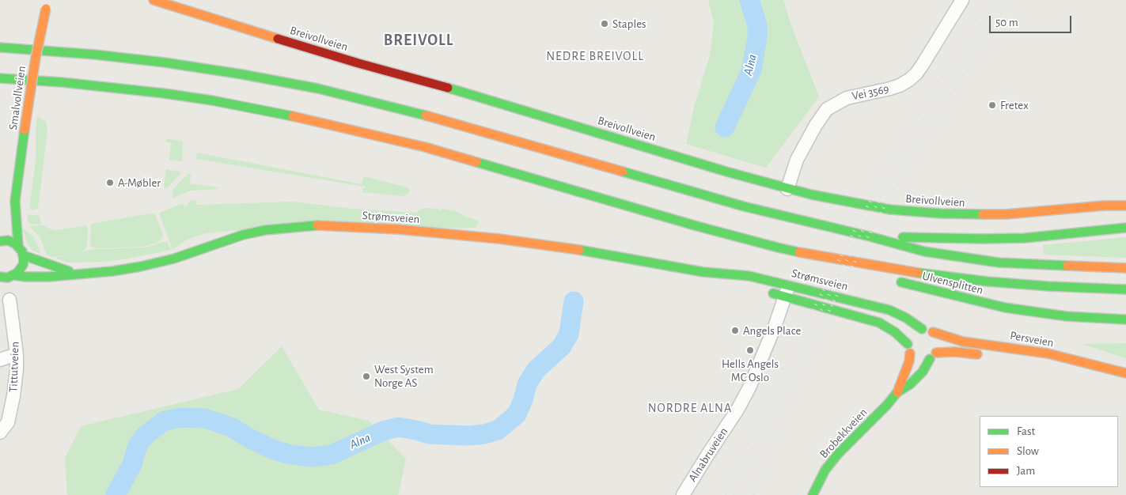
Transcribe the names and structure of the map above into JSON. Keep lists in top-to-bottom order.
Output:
{
  "streets": {
    "main road": [
      "Breivollveien",
      "Smalvollveien",
      "Strømsveien",
      "Ulvensplitten",
      "Persveien",
      "Brobekkveien"
    ],
    "street": ["Vei 3569", "Tittutveien", "Alnabruveien"]
  },
  "crossings": [
    ["Breivollveien", "Vei 3569"],
    ["Strømsveien", "Persveien"],
    ["Strømsveien", "Brobekkveien"],
    ["Strømsveien", "Alnabruveien"],
    ["Persveien", "Brobekkveien"]
  ],
  "districts": ["BREIVOLL", "NEDRE BREIVOLL", "NORDRE ALNA"],
  "water": ["Alna"],
  "places": [
    "Staples",
    "Fretex",
    "A-Møbler",
    "Angels Place",
    "Hells Angels MC Oslo",
    "West System Norge AS"
  ],
  "legend": ["Fast", "Slow", "Jam"],
  "scale_bar": "50 m"
}
